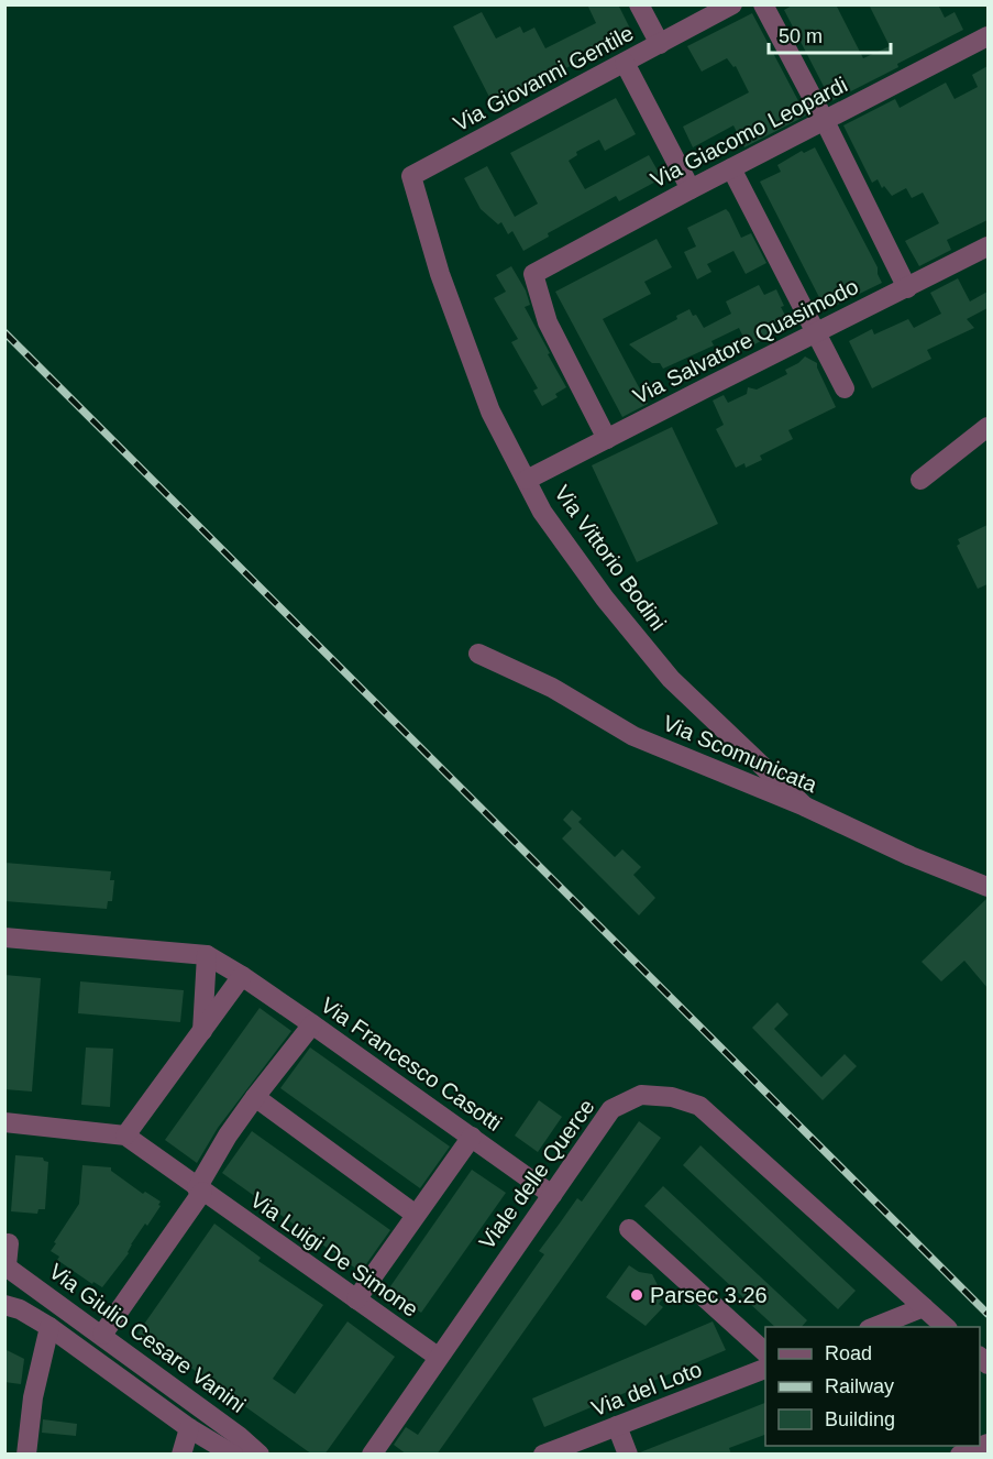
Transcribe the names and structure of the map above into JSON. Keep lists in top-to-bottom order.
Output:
{
  "streets": {
    "street": [
      "Via Giovanni Gentile",
      "Via Giacomo Leopardi",
      "Via Salvatore Quasimodo",
      "Via Vittorio Bodini",
      "Via Scomunicata",
      "Via Francesco Casotti",
      "Viale delle Querce",
      "Via Luigi De Simone",
      "Via Giulio Cesare Vanini",
      "Via del Loto"
    ]
  },
  "crossings": [
    ["Via Giovanni Gentile", "Via Vittorio Bodini"],
    ["Via Giacomo Leopardi", "Via Salvatore Quasimodo"],
    ["Via Salvatore Quasimodo", "Via Vittorio Bodini"],
    ["Via Vittorio Bodini", "Via Scomunicata"],
    ["Via Francesco Casotti", "Viale delle Querce"],
    ["Viale delle Querce", "Via Luigi De Simone"]
  ],
  "places": ["Parsec 3.26"],
  "legend": ["Road", "Railway", "Building"],
  "scale_bar": "50 m"
}
